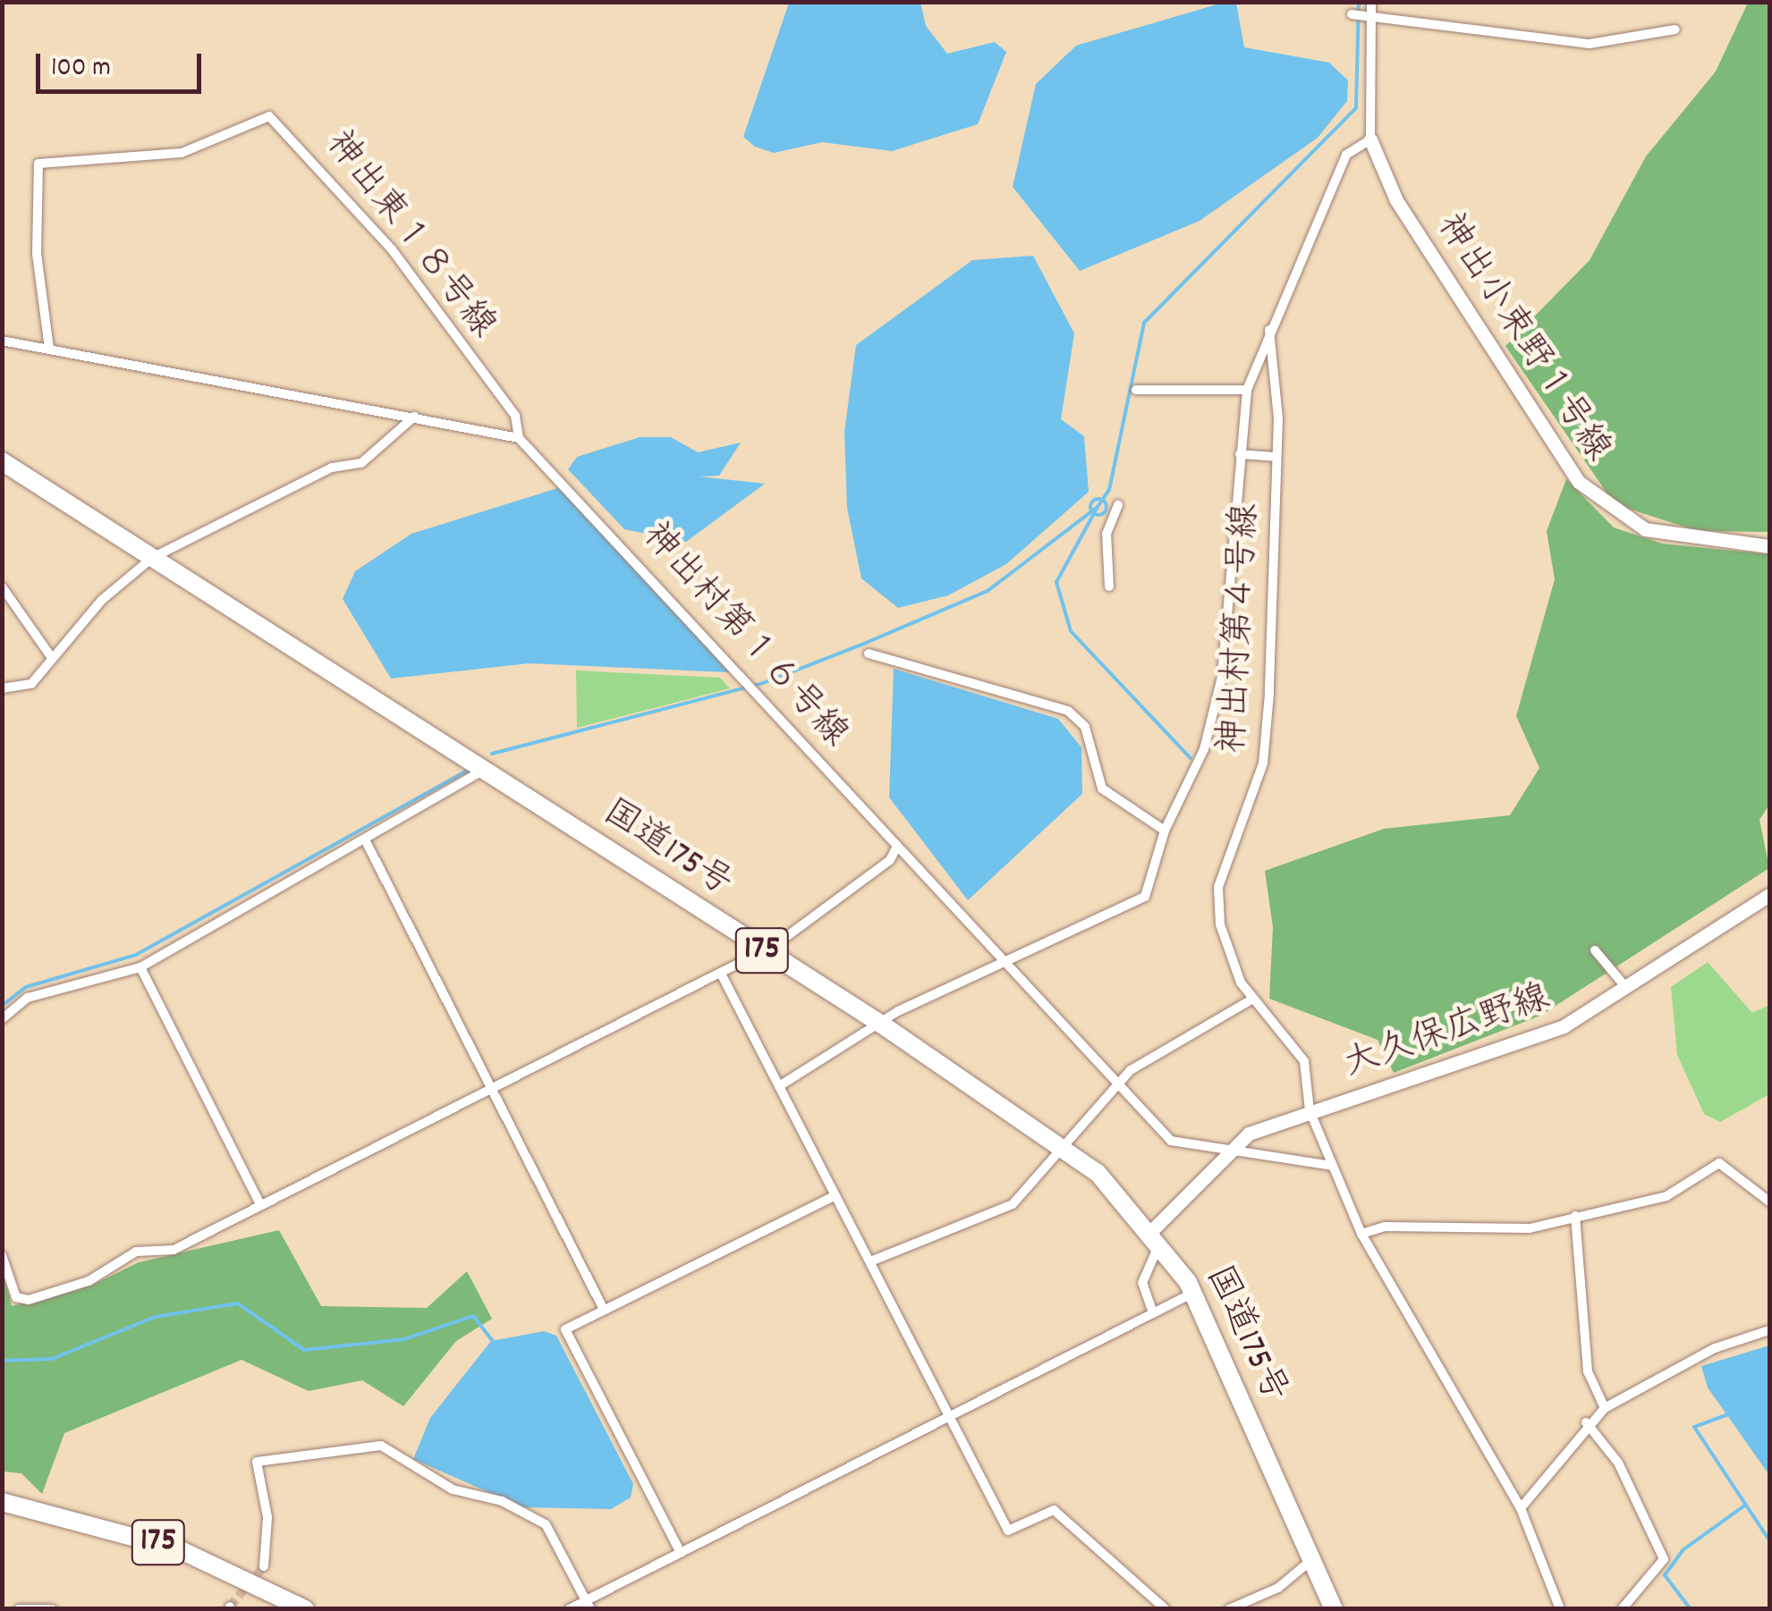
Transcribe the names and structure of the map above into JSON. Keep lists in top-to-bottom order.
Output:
{
  "streets": {
    "highway": ["国道175号", "175"],
    "street": [
      "神出東１８号線",
      "神出小束野１号線",
      "神出村第４号線",
      "神出村第１６号線",
      "大久保広野線"
    ]
  },
  "crossings": [
    ["神出東１８号線", "神出村第１６号線"],
    ["神出村第４号線", "神出村第１６号線"],
    ["神出村第４号線", "大久保広野線"],
    ["神出村第１６号線", "大久保広野線"],
    ["国道175号", "大久保広野線"]
  ],
  "scale_bar": "100 m"
}
